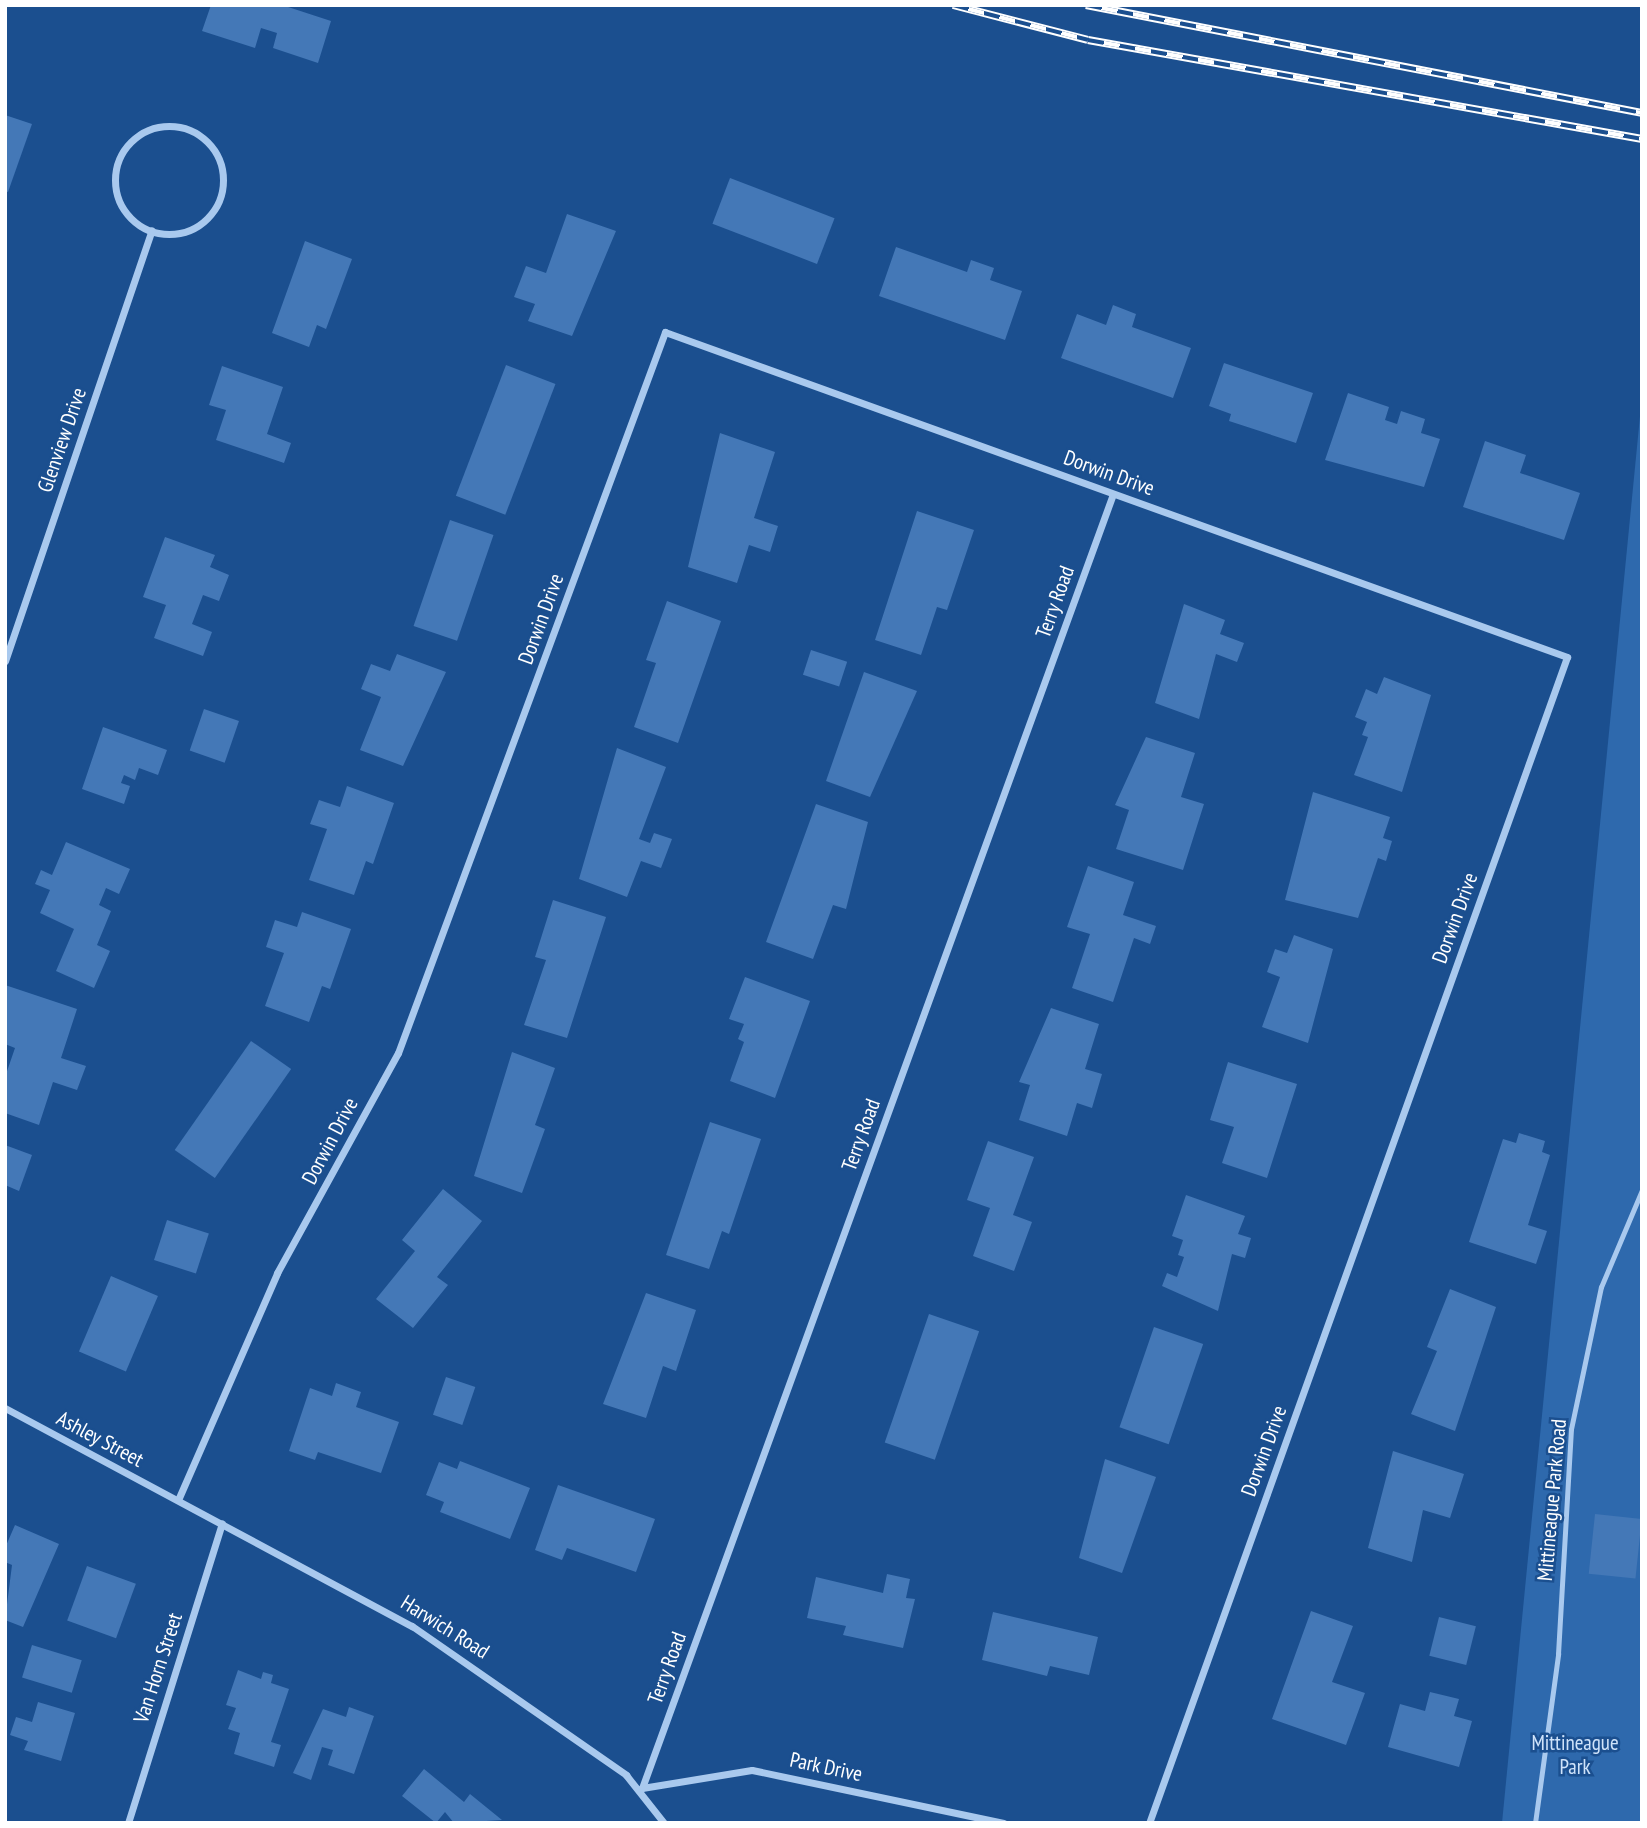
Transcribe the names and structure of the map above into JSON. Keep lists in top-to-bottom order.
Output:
{
  "streets": {
    "street": [
      "Glenview Drive",
      "Dorwin Drive",
      "Terry Road",
      "Ashley Street",
      "Harwich Road",
      "Van Horn Street",
      "Park Drive"
    ],
    "lane": ["Mittineague Park Road"]
  },
  "crossings": [
    ["Dorwin Drive", "Terry Road"],
    ["Dorwin Drive", "Ashley Street"],
    ["Dorwin Drive", "Harwich Road"],
    ["Terry Road", "Harwich Road"],
    ["Terry Road", "Park Drive"],
    ["Ashley Street", "Harwich Road"],
    ["Harwich Road", "Van Horn Street"],
    ["Harwich Road", "Park Drive"]
  ],
  "parks": ["Mittineague Park"]
}
